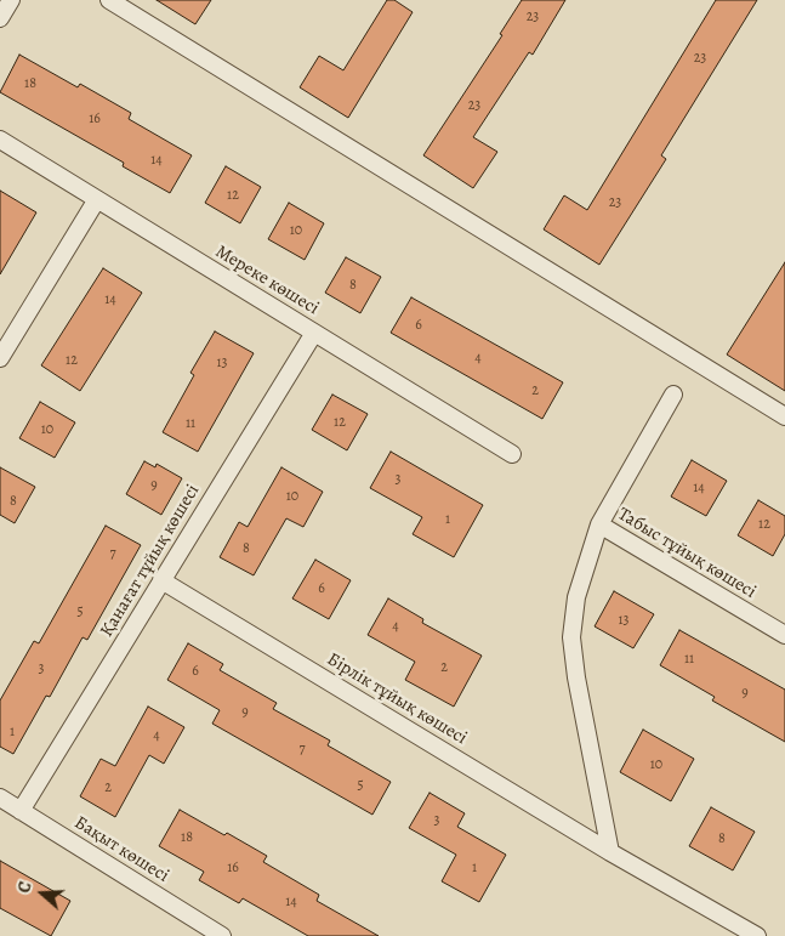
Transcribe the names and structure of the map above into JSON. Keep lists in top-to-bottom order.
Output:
{
  "streets": {
    "street": [
      "Мереке көшесі",
      "Табыс тұйық көшесі",
      "Қанағат тұйық көшесі",
      "Бірлік тұйық көшесі",
      "Бақыт көшесі"
    ]
  },
  "crossings": [
    ["Мереке көшесі", "Қанағат тұйық көшесі"],
    ["Қанағат тұйық көшесі", "Бірлік тұйық көшесі"],
    ["Қанағат тұйық көшесі", "Бақыт көшесі"]
  ],
  "house_numbers": [
    "23",
    "23",
    "18",
    "23",
    "16",
    "14",
    "12",
    "23",
    "10",
    "8",
    "14",
    "6",
    "4",
    "12",
    "13",
    "2",
    "12",
    "11",
    "10",
    "3",
    "9",
    "14",
    "10",
    "8",
    "1",
    "12",
    "8",
    "7",
    "6",
    "5",
    "13",
    "4",
    "11",
    "2",
    "3",
    "6",
    "9",
    "9",
    "1",
    "4",
    "7",
    "10",
    "5",
    "2",
    "3",
    "18",
    "8",
    "16",
    "1",
    "14"
  ],
  "north": "left"
}
